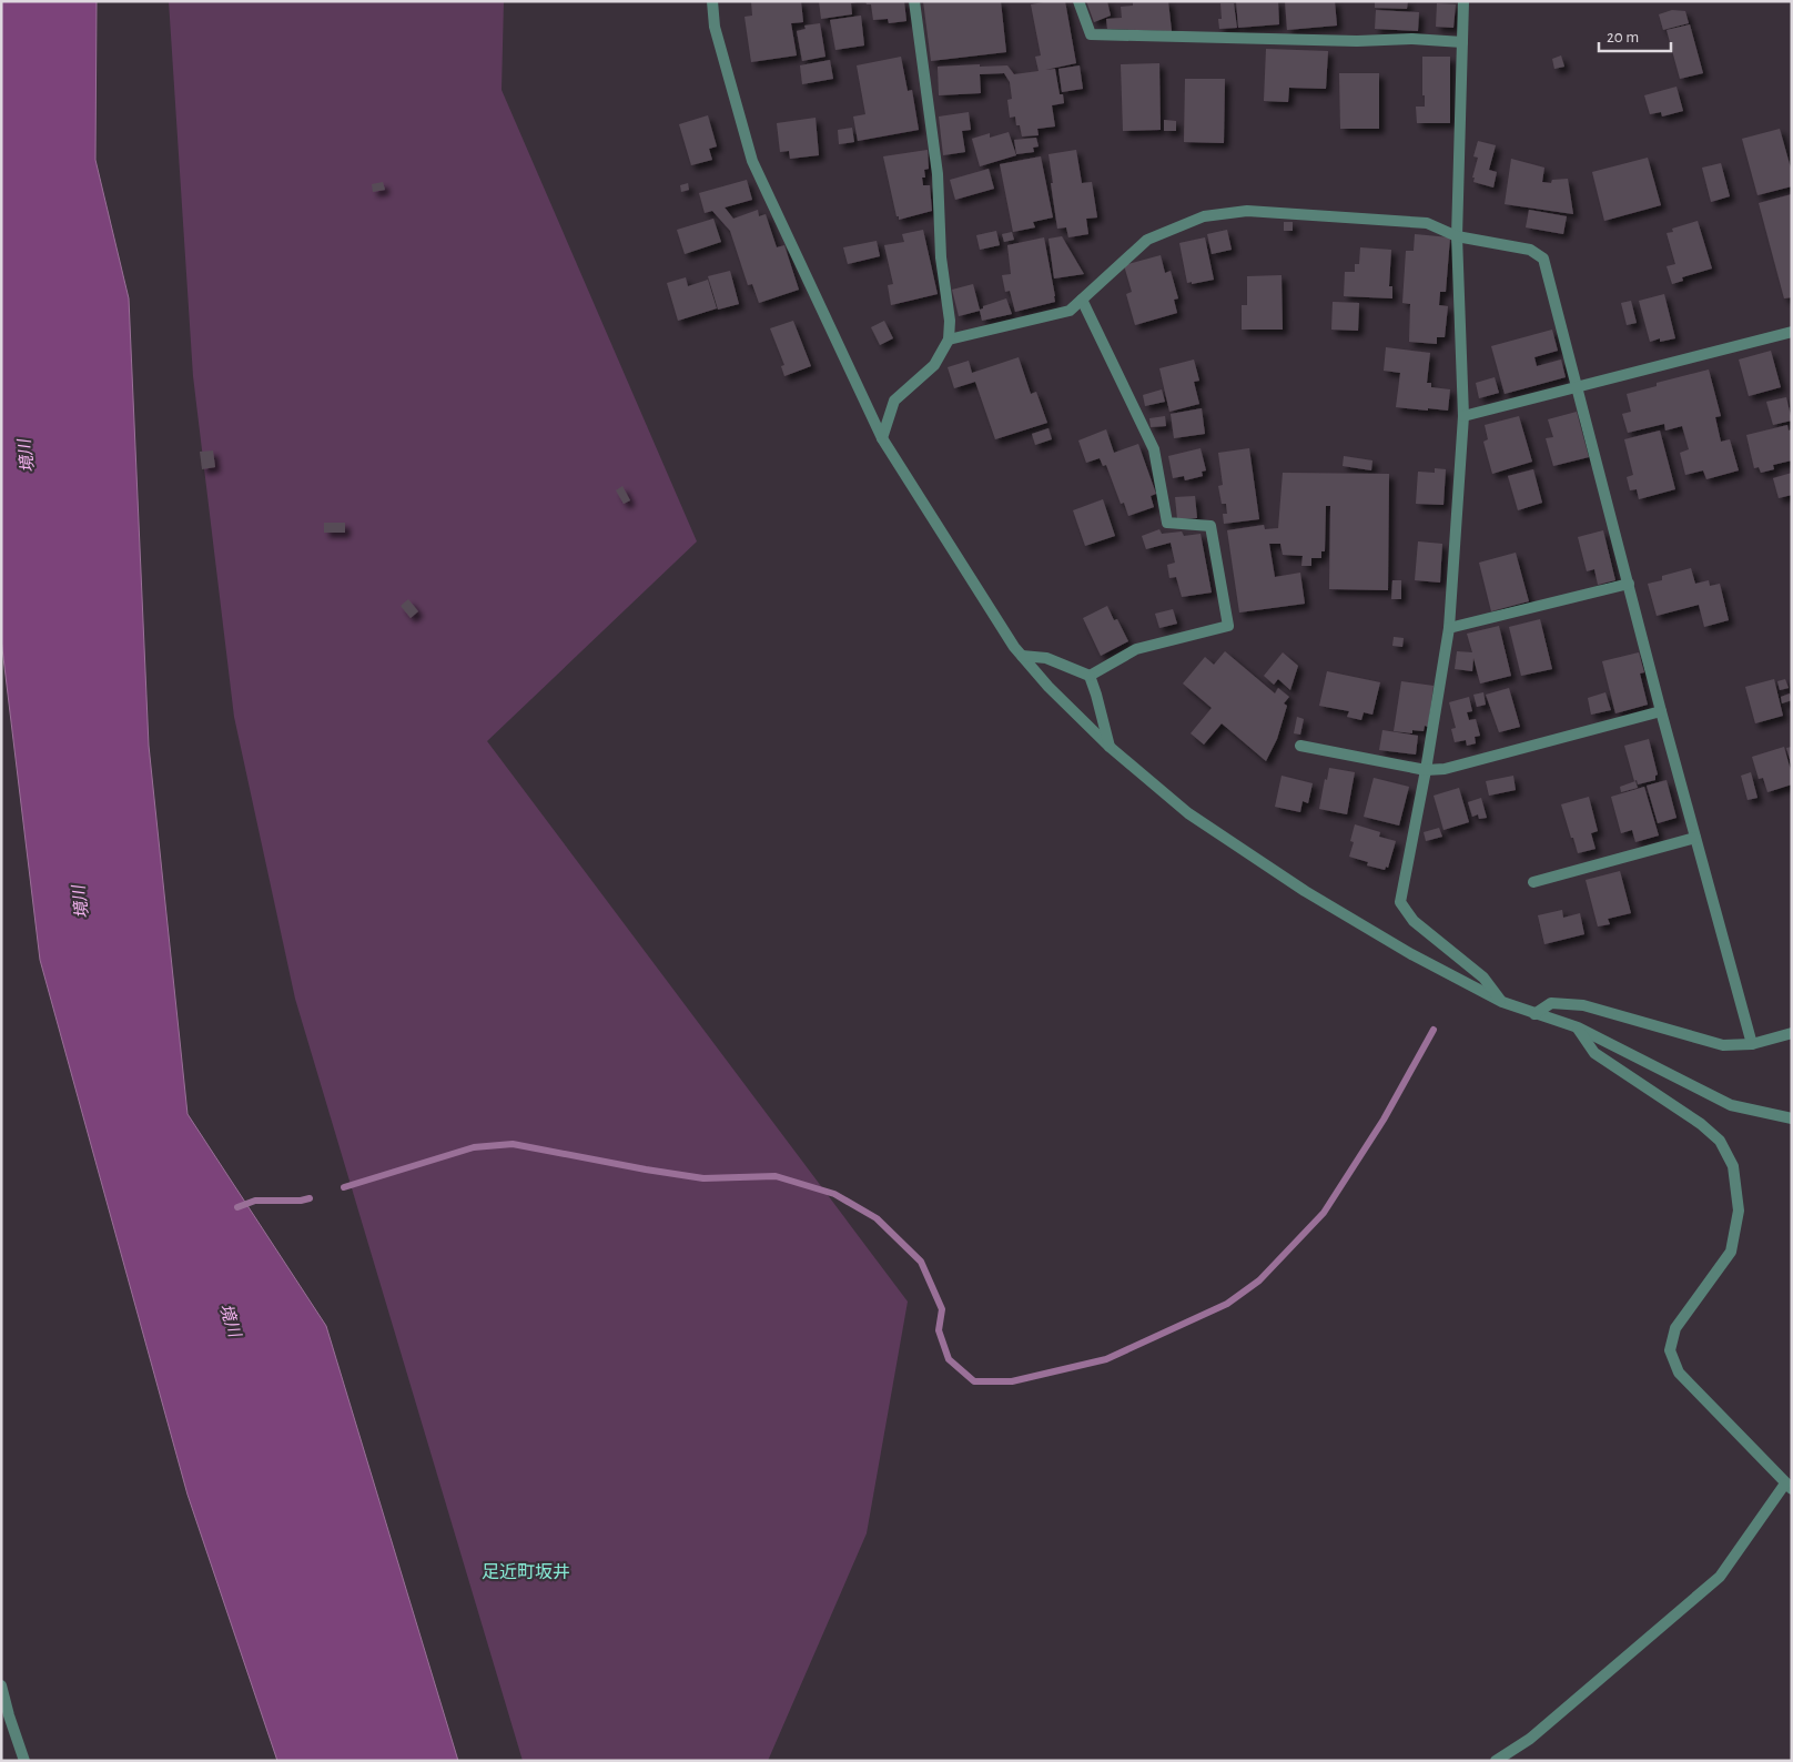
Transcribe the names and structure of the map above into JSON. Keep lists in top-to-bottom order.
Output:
{
  "districts": ["足近町坂井"],
  "water": ["境川"],
  "scale_bar": "20 m"
}
